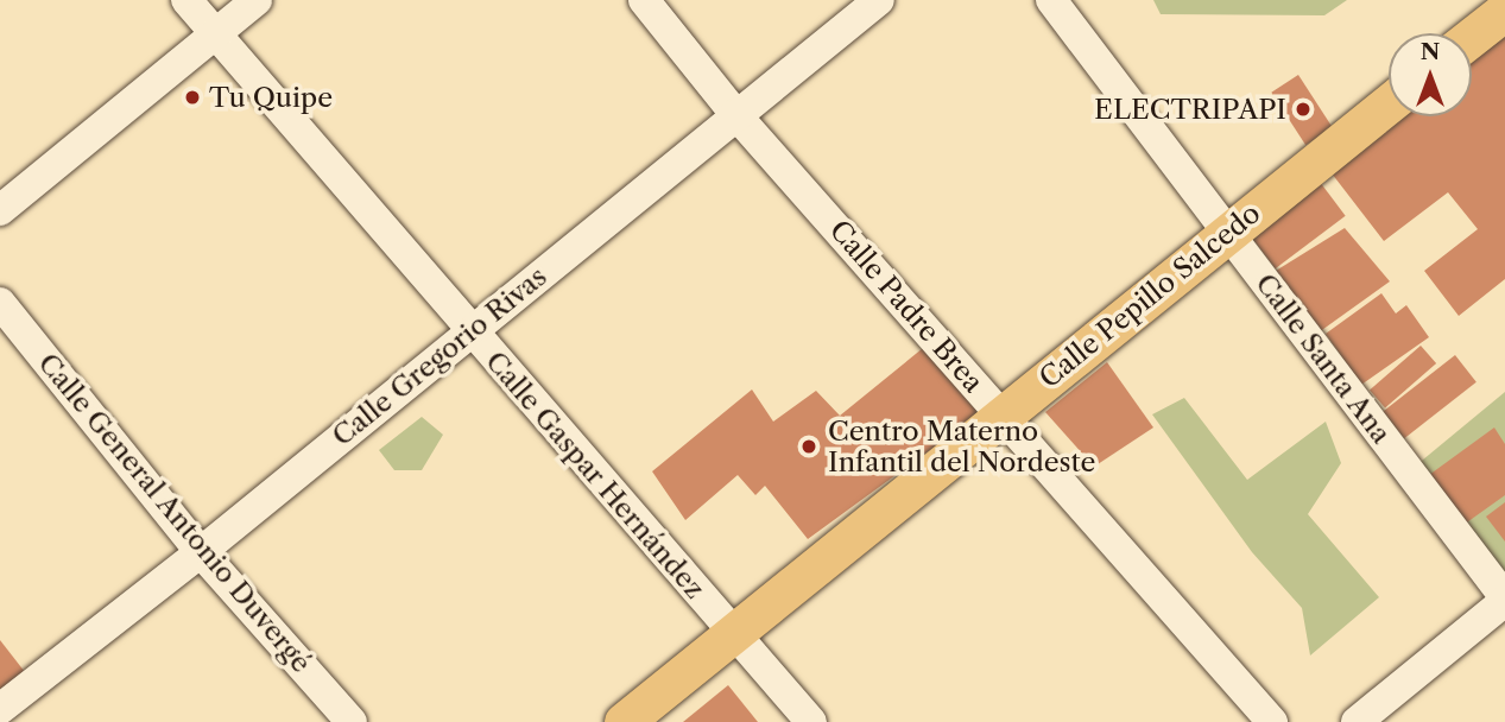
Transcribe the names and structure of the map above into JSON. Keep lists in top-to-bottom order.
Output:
{
  "streets": {
    "main road": ["Calle Pepillo Salcedo"],
    "street": [
      "Calle Padre Brea",
      "Calle Gregorio Rivas",
      "Calle Santa Ana",
      "Calle Gaspar Hernández",
      "Calle General Antonio Duvergé"
    ]
  },
  "crossings": [
    ["Calle Pepillo Salcedo", "Calle Padre Brea"],
    ["Calle Pepillo Salcedo", "Calle Santa Ana"],
    ["Calle Pepillo Salcedo", "Calle Gaspar Hernández"],
    ["Calle Padre Brea", "Calle Gregorio Rivas"],
    ["Calle Gregorio Rivas", "Calle Gaspar Hernández"],
    ["Calle Gregorio Rivas", "Calle General Antonio Duvergé"]
  ],
  "places": ["Tu Quipe", "ELECTRIPAPI", "Centro Materno Infantil del Nordeste"],
  "north": "top"
}
